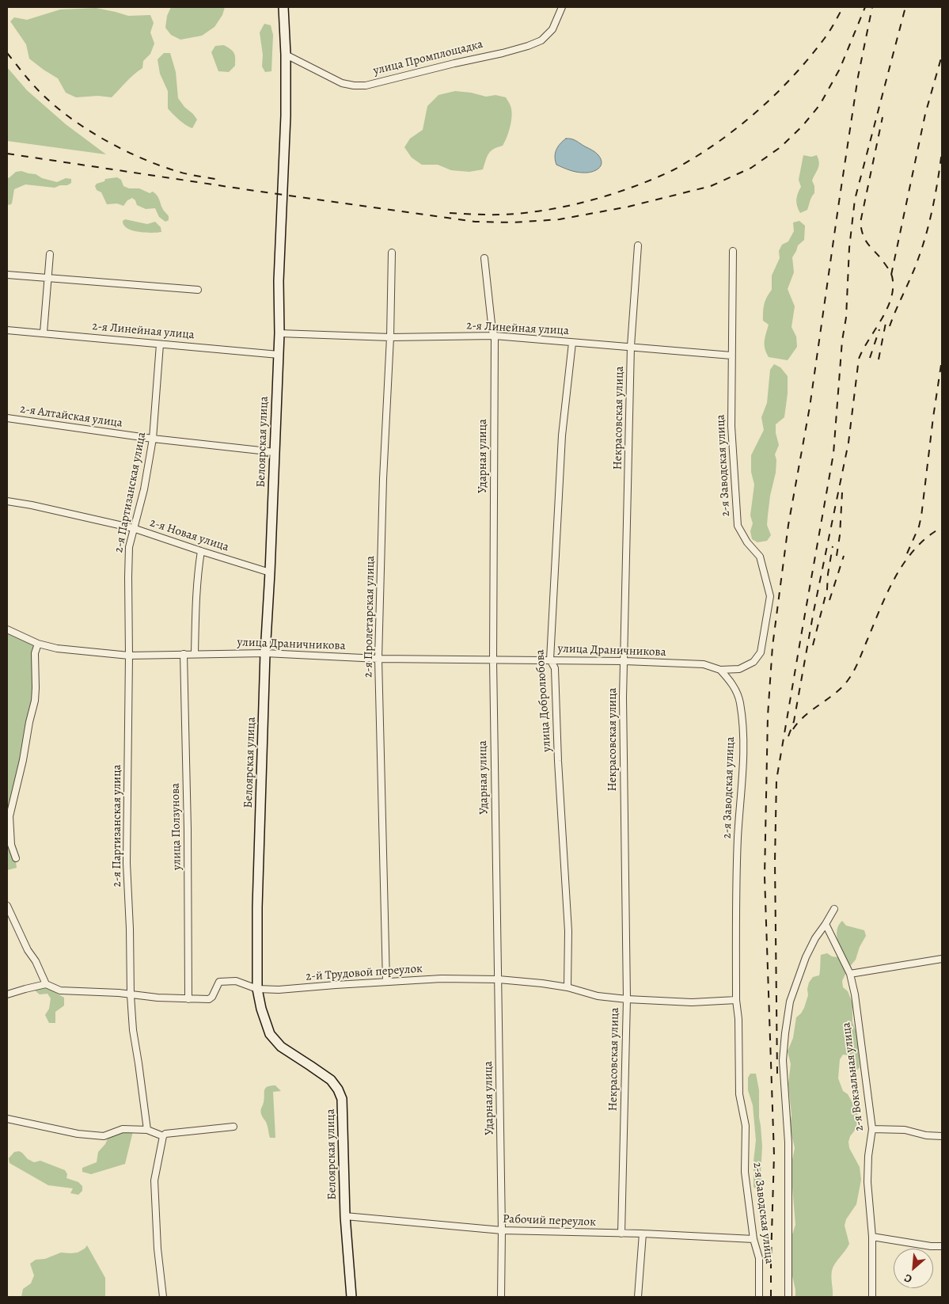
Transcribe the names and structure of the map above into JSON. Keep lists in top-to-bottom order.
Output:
{
  "streets": {
    "street": [
      "улица Промплощадка",
      "2-я Линейная улица",
      "2-я Алтайская улица",
      "Некрасовская улица",
      "Белоярская улица",
      "Ударная улица",
      "2-я Заводская улица",
      "2-я Партизанская улица",
      "2-я Новая улица",
      "2-я Пролетарская улица",
      "улица Драничникова",
      "улица Добролюбова",
      "улица Ползунова",
      "2-й Трудовой переулок",
      "2-я Вокзальная улица",
      "Рабочий переулок"
    ]
  },
  "crossings": [
    ["улица Промплощадка", "Белоярская улица"],
    ["2-я Линейная улица", "Некрасовская улица"],
    ["2-я Линейная улица", "Белоярская улица"],
    ["2-я Линейная улица", "Ударная улица"],
    ["2-я Линейная улица", "2-я Заводская улица"],
    ["2-я Линейная улица", "2-я Партизанская улица"],
    ["2-я Линейная улица", "2-я Пролетарская улица"],
    ["2-я Линейная улица", "улица Добролюбова"],
    ["2-я Алтайская улица", "Белоярская улица"],
    ["2-я Алтайская улица", "2-я Партизанская улица"],
    ["Некрасовская улица", "улица Драничникова"],
    ["Некрасовская улица", "2-й Трудовой переулок"],
    ["Некрасовская улица", "Рабочий переулок"],
    ["Белоярская улица", "2-я Новая улица"],
    ["Белоярская улица", "улица Драничникова"],
    ["Белоярская улица", "2-й Трудовой переулок"],
    ["Белоярская улица", "Рабочий переулок"],
    ["Ударная улица", "улица Драничникова"],
    ["Ударная улица", "2-й Трудовой переулок"],
    ["Ударная улица", "Рабочий переулок"],
    ["2-я Заводская улица", "улица Драничникова"],
    ["2-я Заводская улица", "2-й Трудовой переулок"],
    ["2-я Заводская улица", "Рабочий переулок"],
    ["2-я Партизанская улица", "2-я Новая улица"],
    ["2-я Партизанская улица", "улица Драничникова"],
    ["2-я Партизанская улица", "2-й Трудовой переулок"],
    ["2-я Пролетарская улица", "улица Драничникова"],
    ["2-я Пролетарская улица", "2-й Трудовой переулок"],
    ["улица Драничникова", "улица Добролюбова"],
    ["улица Драничникова", "улица Ползунова"],
    ["улица Добролюбова", "2-й Трудовой переулок"],
    ["улица Ползунова", "2-й Трудовой переулок"]
  ],
  "north": "bottom left"
}
